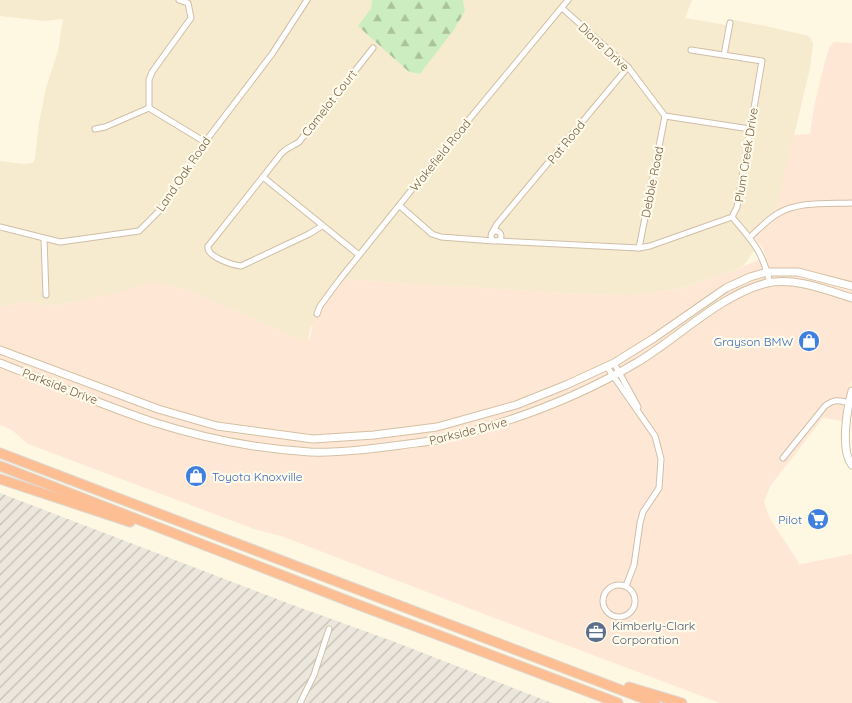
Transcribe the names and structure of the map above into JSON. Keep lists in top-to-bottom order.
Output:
{
  "streets": {
    "street": [
      "Diane Drive",
      "Camelot Court",
      "Pat Road",
      "Wakefield Road",
      "Plum Creek Drive",
      "Land Oak Road",
      "Debbie Road",
      "Parkside Drive"
    ]
  },
  "crossings": [
    ["Diane Drive", "Pat Road"],
    ["Diane Drive", "Wakefield Road"],
    ["Diane Drive", "Debbie Road"],
    ["Pat Road", "Plum Creek Drive"],
    ["Wakefield Road", "Plum Creek Drive"],
    ["Plum Creek Drive", "Debbie Road"]
  ],
  "places": {
    "shop": ["Grayson BMW", "Toyota Knoxville"],
    "supermarket": ["Pilot"],
    "office": ["Kimberly-Clark Corporation"]
  }
}
